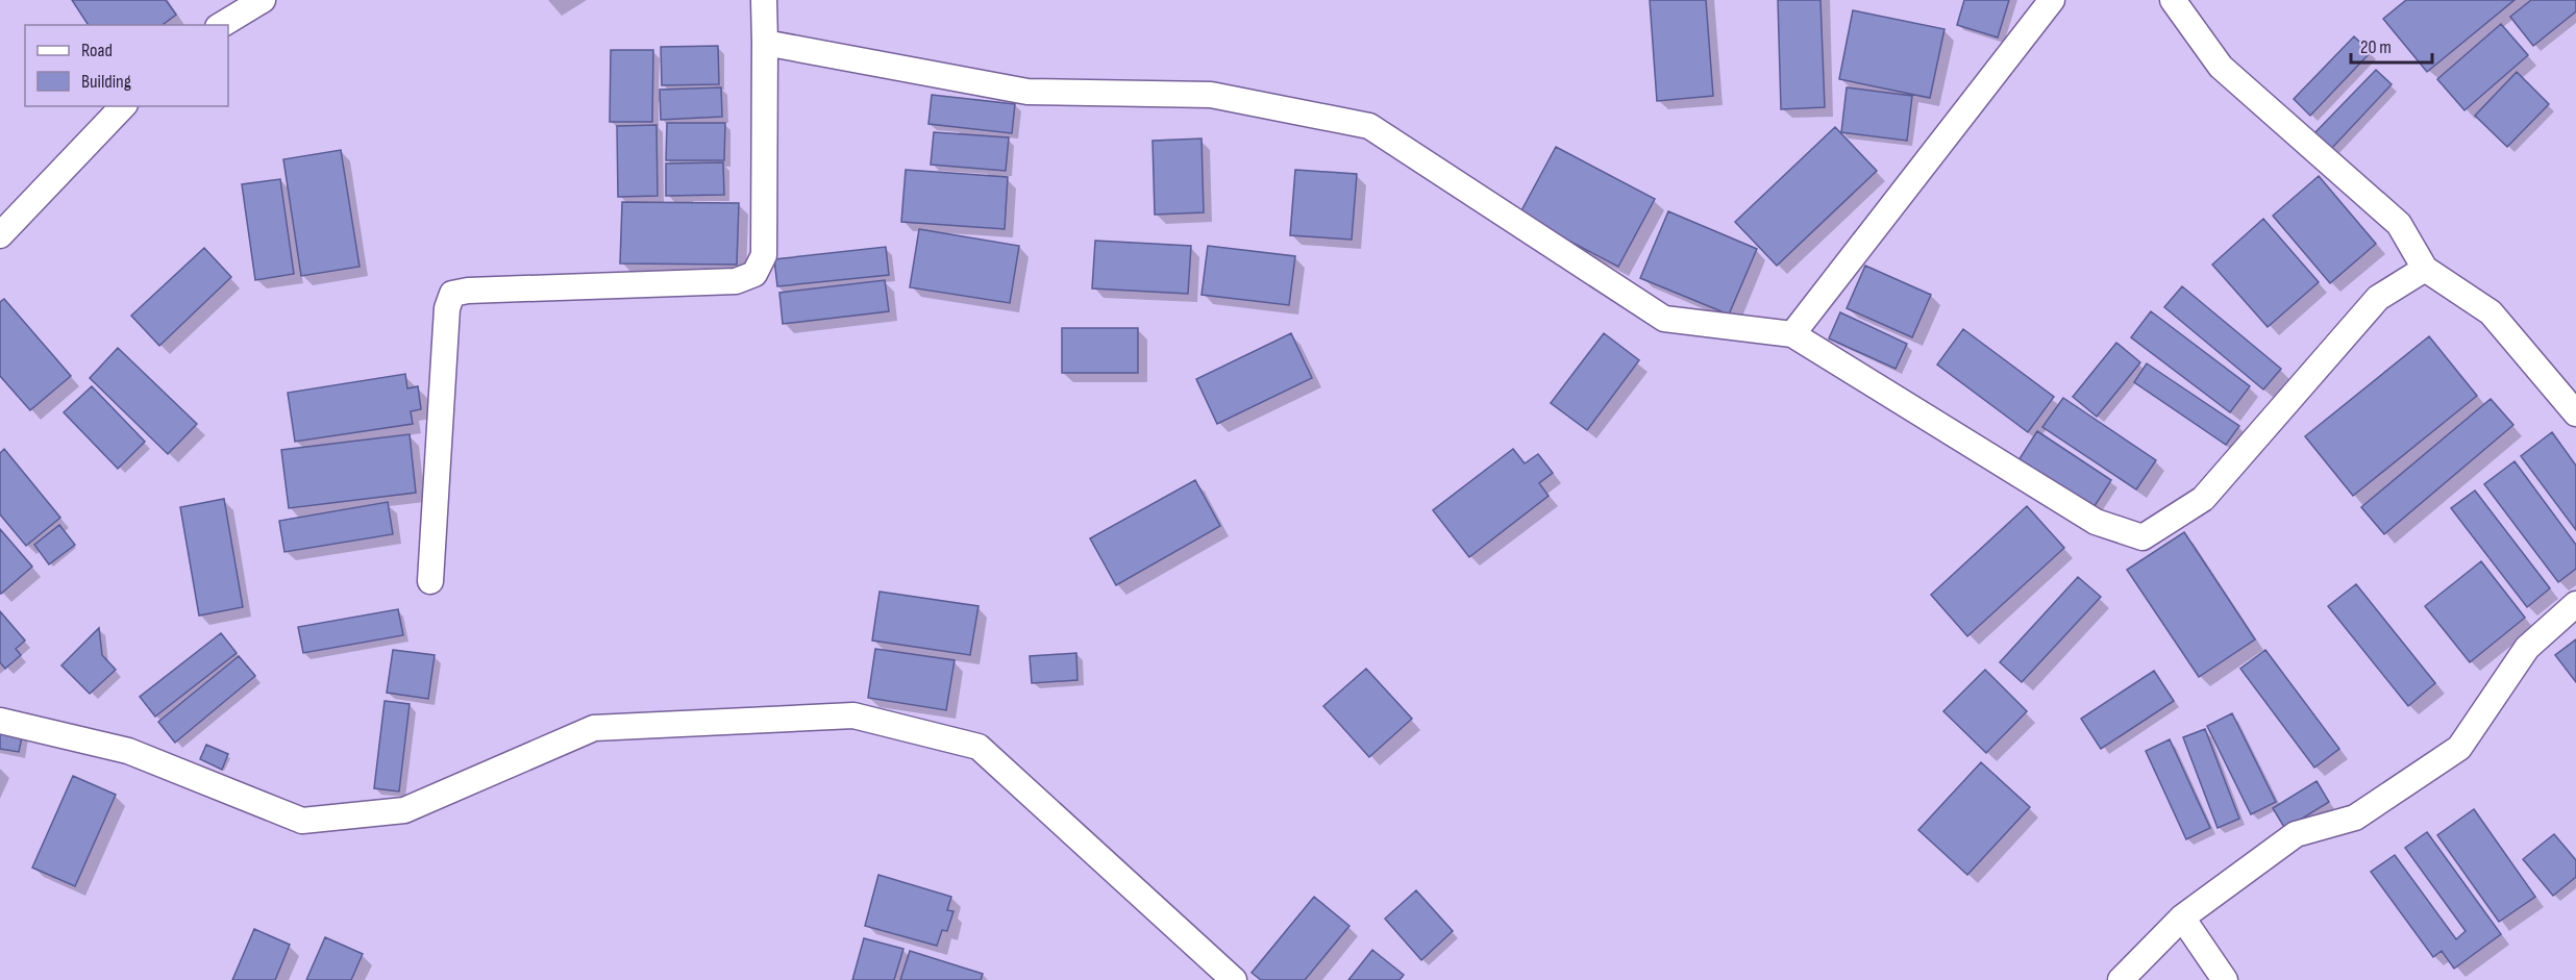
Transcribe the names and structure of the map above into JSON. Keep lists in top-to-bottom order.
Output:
{
  "legend": ["Road", "Building"],
  "scale_bar": "20 m"
}
